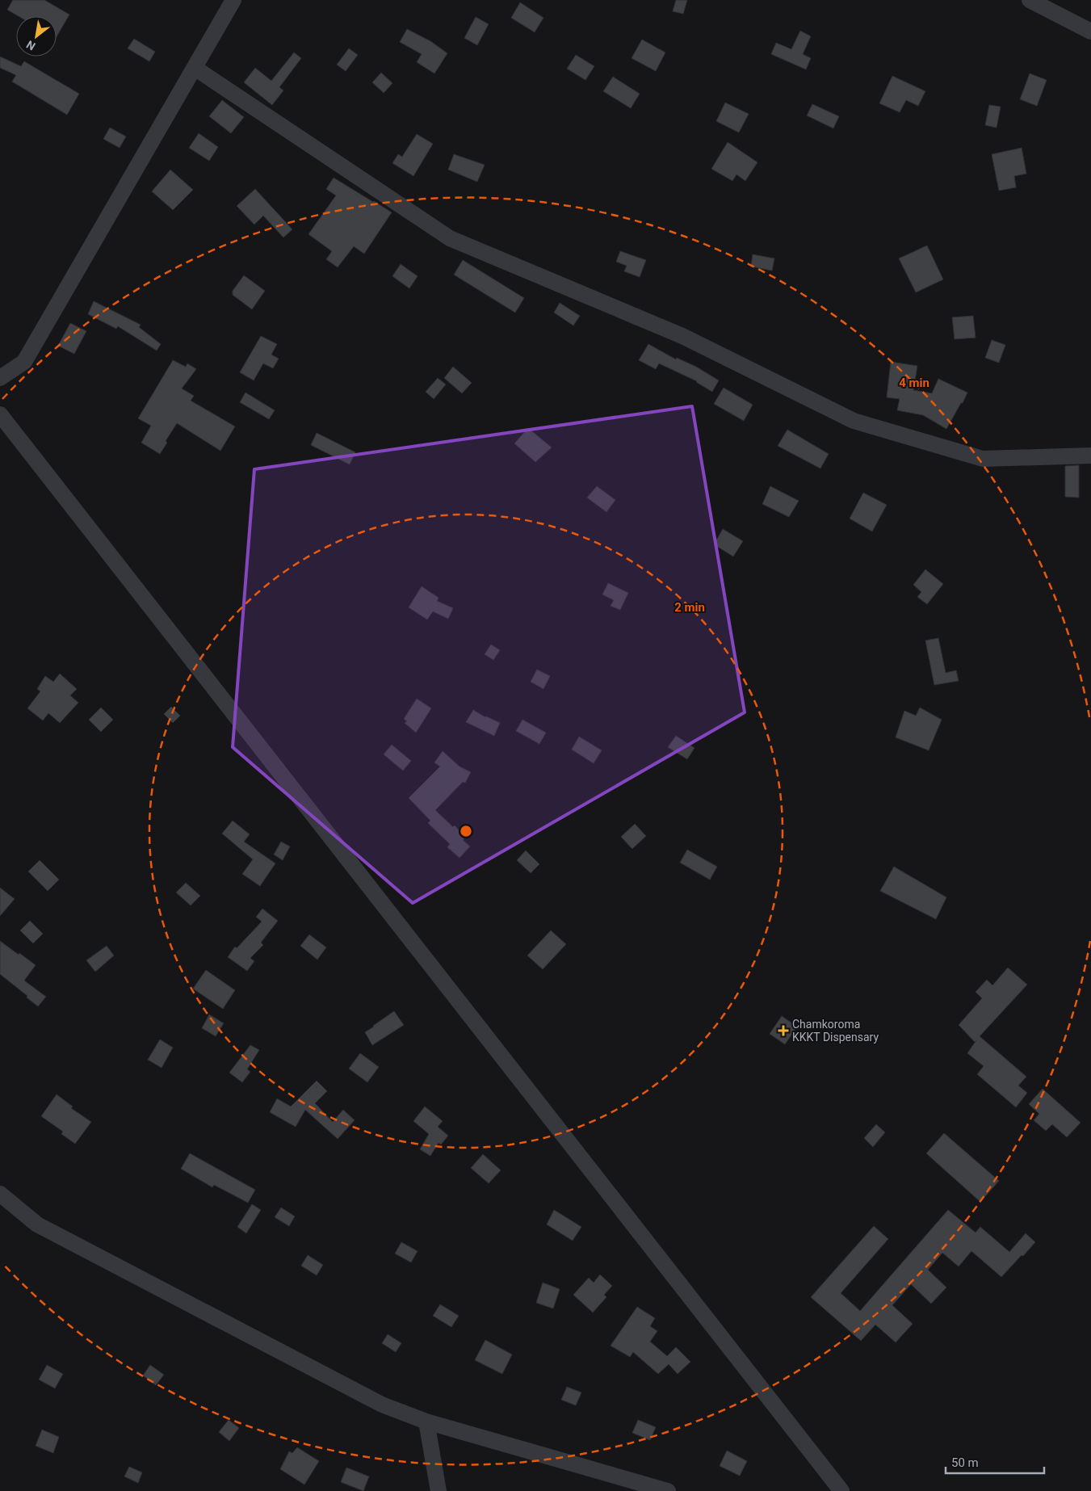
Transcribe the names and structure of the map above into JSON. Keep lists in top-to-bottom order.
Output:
{
  "places": {
    "health": ["Chamkoroma KKKT Dispensary"]
  },
  "scale_bar": "50 m",
  "north": "bottom left",
  "rings": ["4 min", "2 min"]
}
